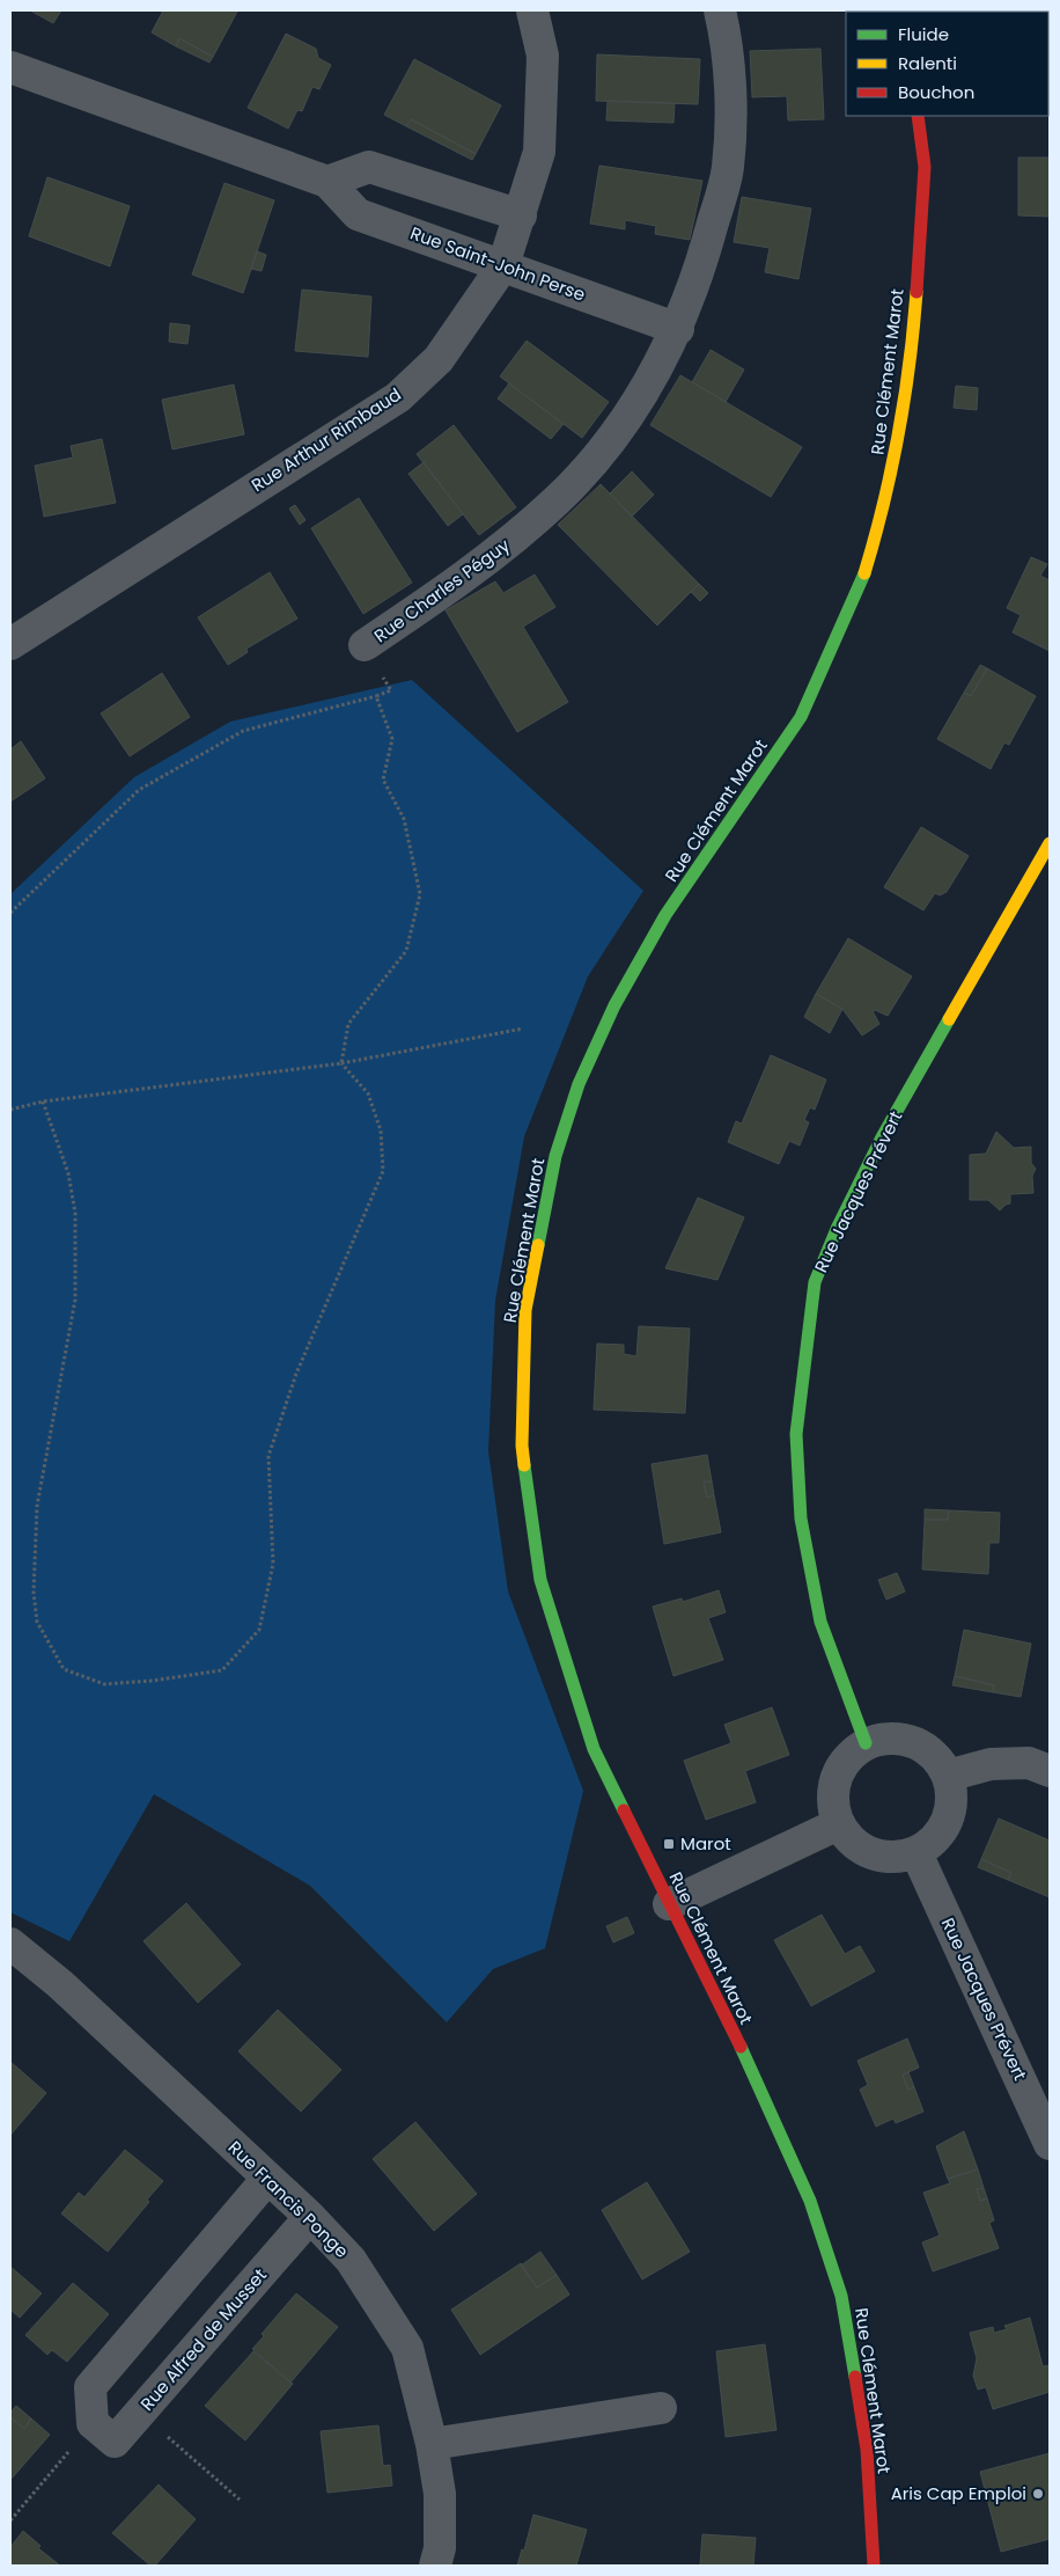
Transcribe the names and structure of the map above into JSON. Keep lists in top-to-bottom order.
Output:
{
  "streets": {
    "street": [
      "Rue Saint-John Perse",
      "Rue Clément Marot",
      "Rue Arthur Rimbaud",
      "Rue Charles Péguy",
      "Rue Jacques Prévert",
      "Rue Francis Ponge",
      "Rue Alfred de Musset"
    ]
  },
  "crossings": [
    ["Rue Saint-John Perse", "Rue Arthur Rimbaud"],
    ["Rue Saint-John Perse", "Rue Charles Péguy"],
    ["Rue Francis Ponge", "Rue Alfred de Musset"]
  ],
  "places": {
    "transit": ["Marot"],
    "other": ["Aris Cap Emploi"]
  },
  "legend": ["Fluide", "Ralenti", "Bouchon"]
}
